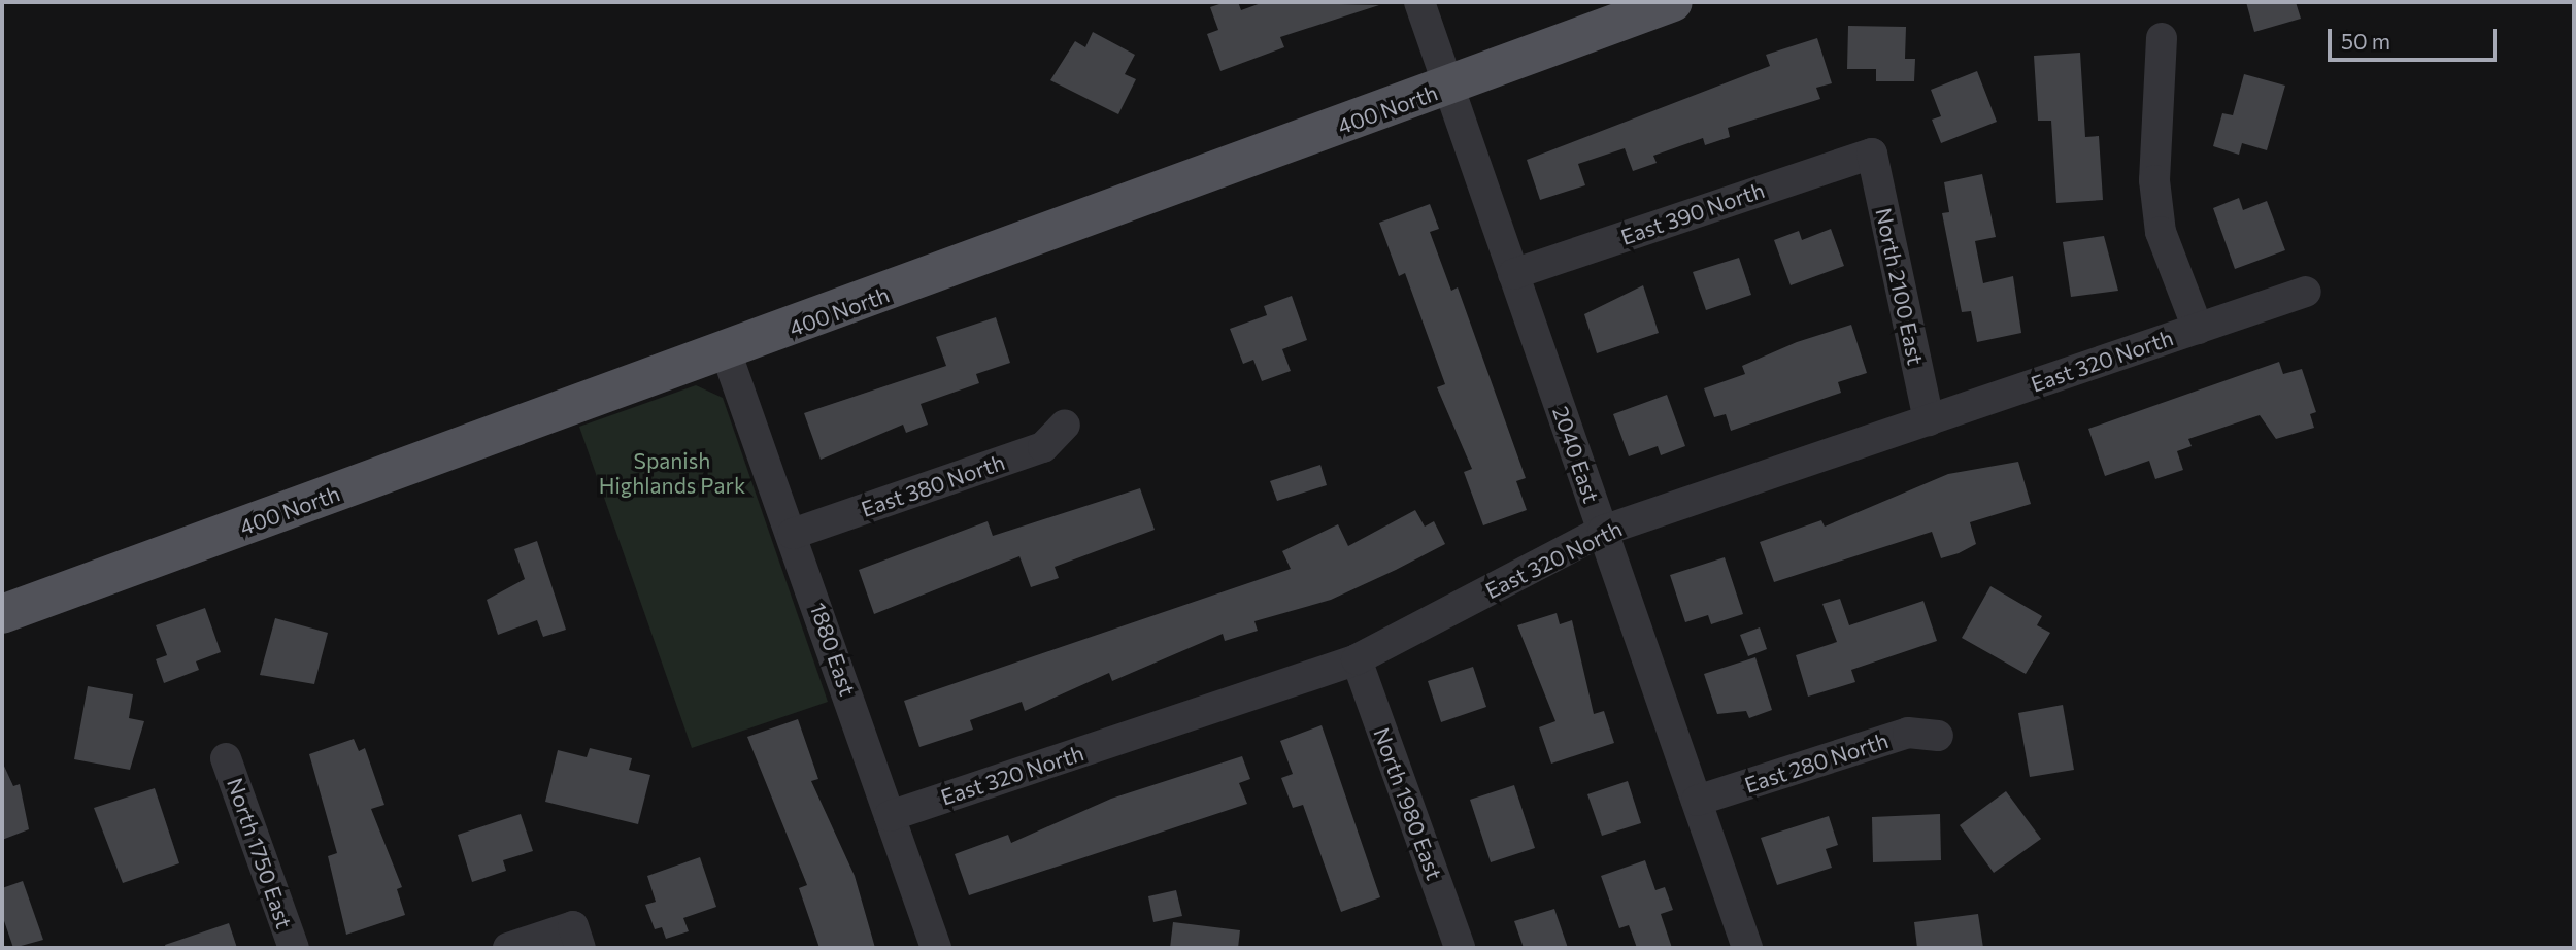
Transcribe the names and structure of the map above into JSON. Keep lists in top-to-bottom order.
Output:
{
  "streets": {
    "main road": ["400 North"],
    "street": [
      "East 390 North",
      "North 2100 East",
      "East 320 North",
      "2040 East",
      "East 380 North",
      "1880 East",
      "East 280 North",
      "North 1980 East",
      "North 1750 East"
    ]
  },
  "crossings": [
    ["400 North", "2040 East"],
    ["400 North", "1880 East"],
    ["East 390 North", "North 2100 East"],
    ["East 390 North", "2040 East"],
    ["North 2100 East", "East 320 North"],
    ["East 320 North", "2040 East"],
    ["East 320 North", "1880 East"],
    ["East 320 North", "North 1980 East"],
    ["2040 East", "East 280 North"],
    ["East 380 North", "1880 East"]
  ],
  "parks": ["Spanish Highlands Park"],
  "scale_bar": "50 m"
}
